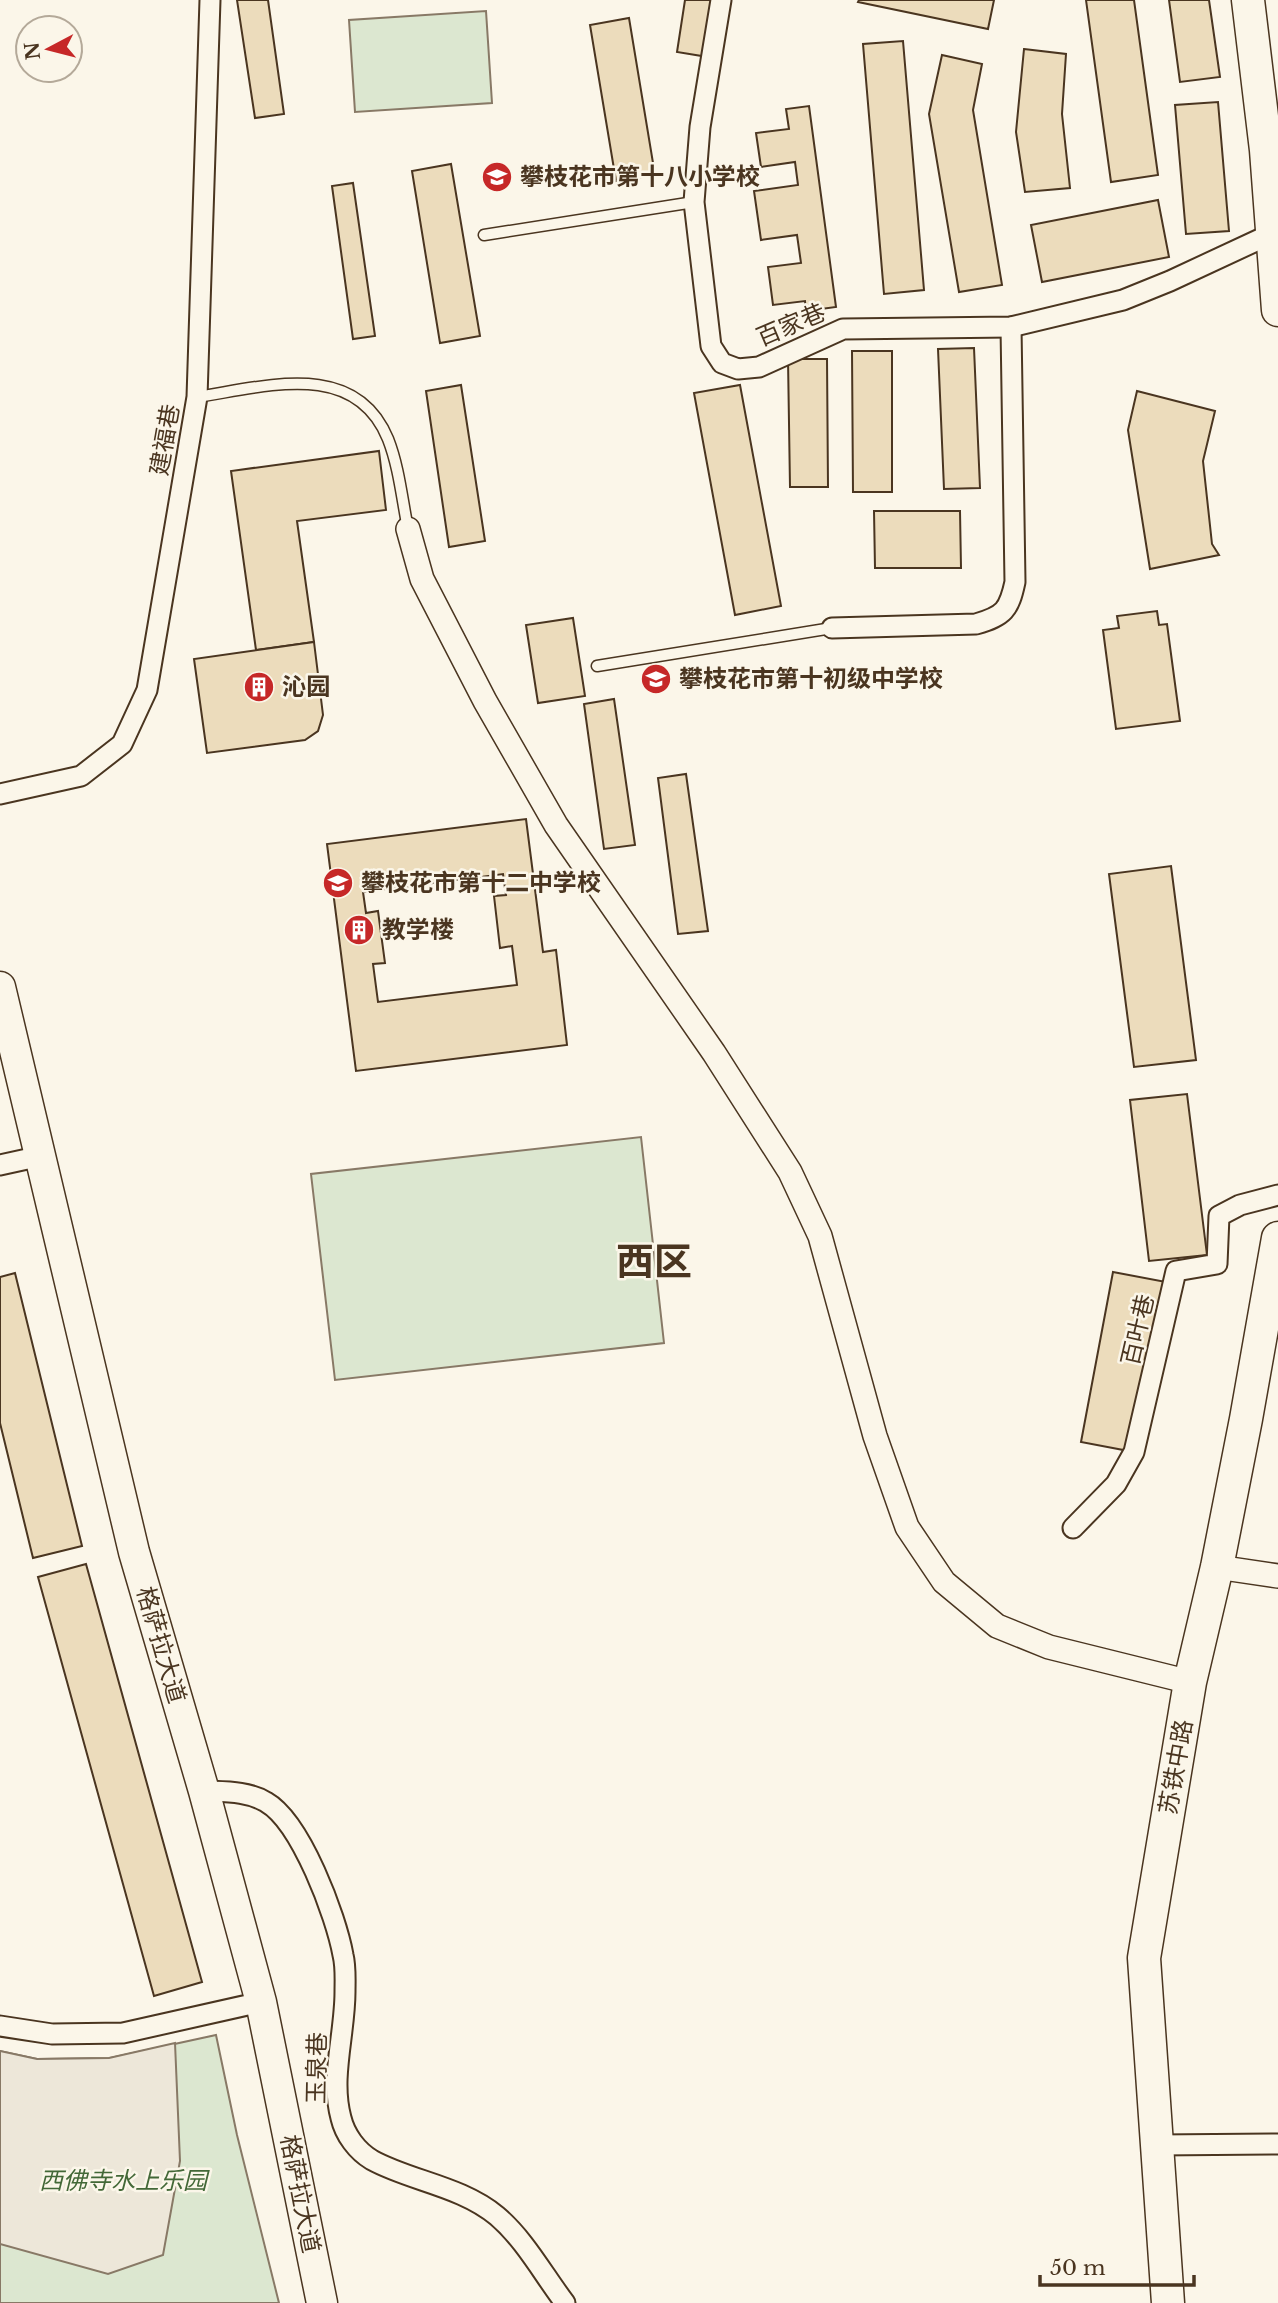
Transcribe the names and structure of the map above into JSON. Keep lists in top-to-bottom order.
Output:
{
  "streets": {
    "highway": ["苏铁中路"],
    "main road": ["格萨拉大道"],
    "street": [
      "百家巷",
      "建福巷",
      "百叶巷",
      "玉泉巷"
    ]
  },
  "crossings": [
    ["格萨拉大道", "玉泉巷"]
  ],
  "districts": ["西区"],
  "parks": ["西佛寺水上乐园"],
  "places": {
    "school or university": ["攀枝花市第十八小学校", "攀枝花市第十初级中学校", "攀枝花市第十二中学校"],
    "building": ["沁园", "教学楼"]
  },
  "scale_bar": "50 m",
  "north": "left"
}
